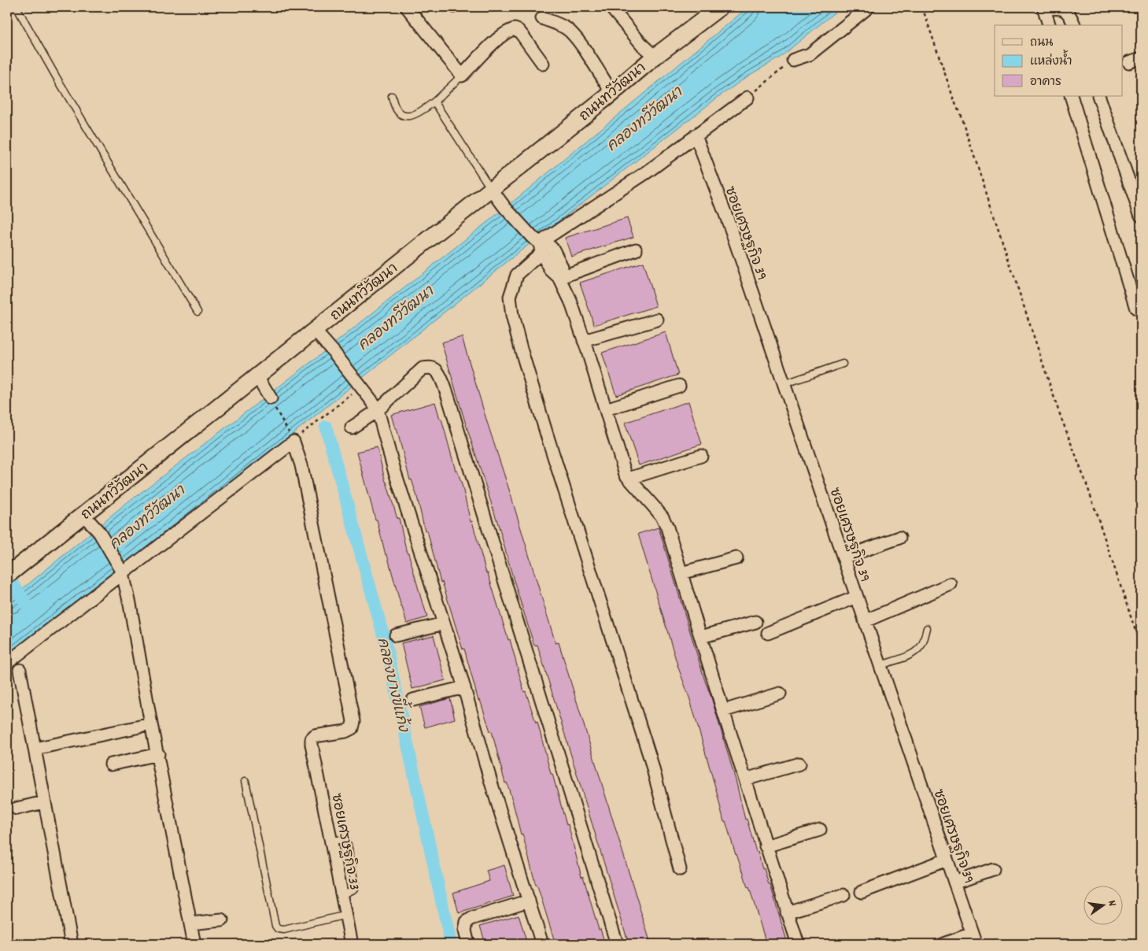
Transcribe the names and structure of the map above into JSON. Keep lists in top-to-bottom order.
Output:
{
  "streets": {
    "main road": ["ถนนทวีวัฒนา"],
    "street": ["ซอยเศรษฐกิจ 39", "ซอยเศรษฐกิจ 33"]
  },
  "water": ["คลองทวีวัฒนา", "คลองบางขี้แก้ง"],
  "legend": ["ถนน", "แหล่งน้ำ", "อาคาร"],
  "north": "right"
}
